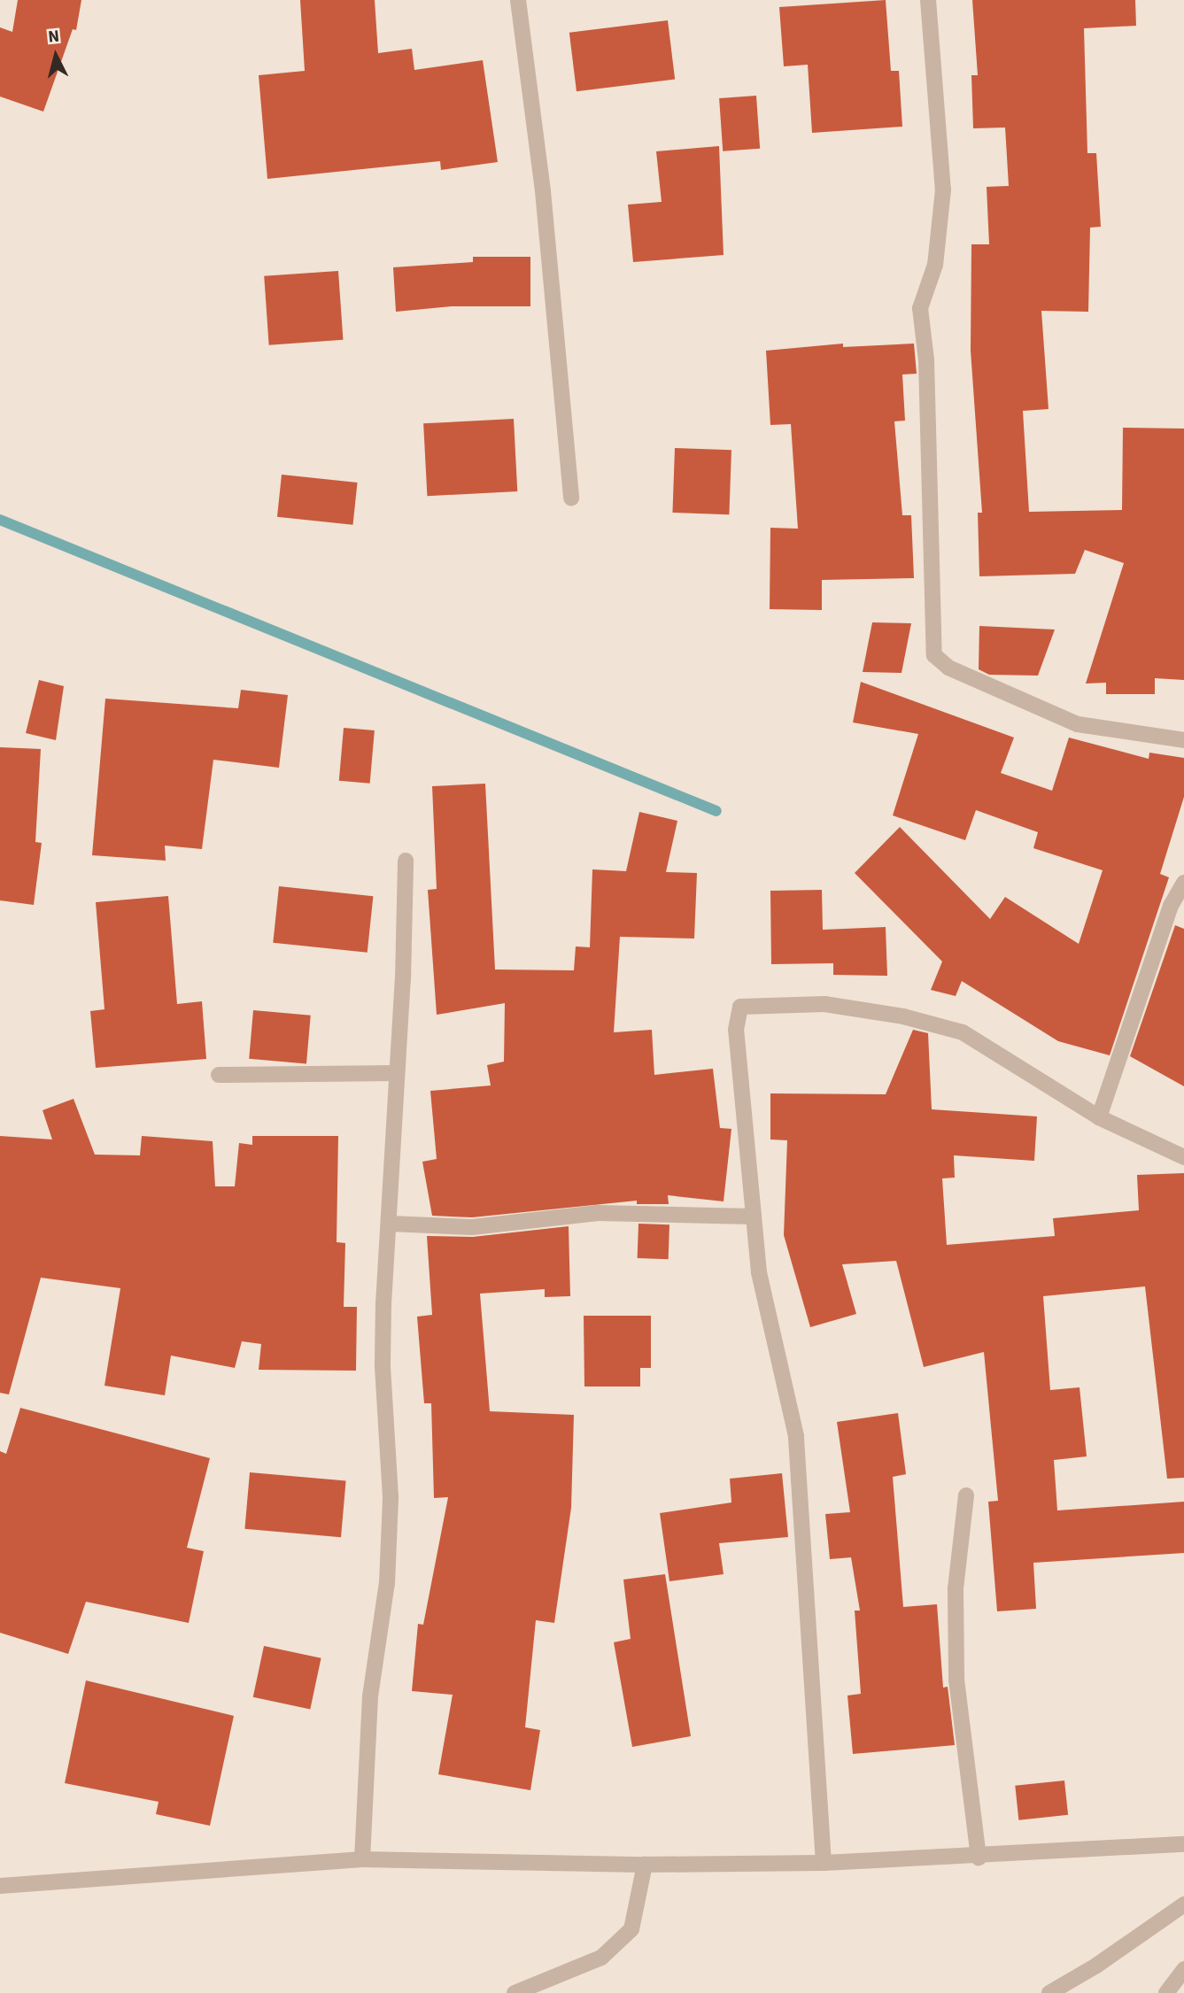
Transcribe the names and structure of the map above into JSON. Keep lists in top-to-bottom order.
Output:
{
  "north": "top"
}
